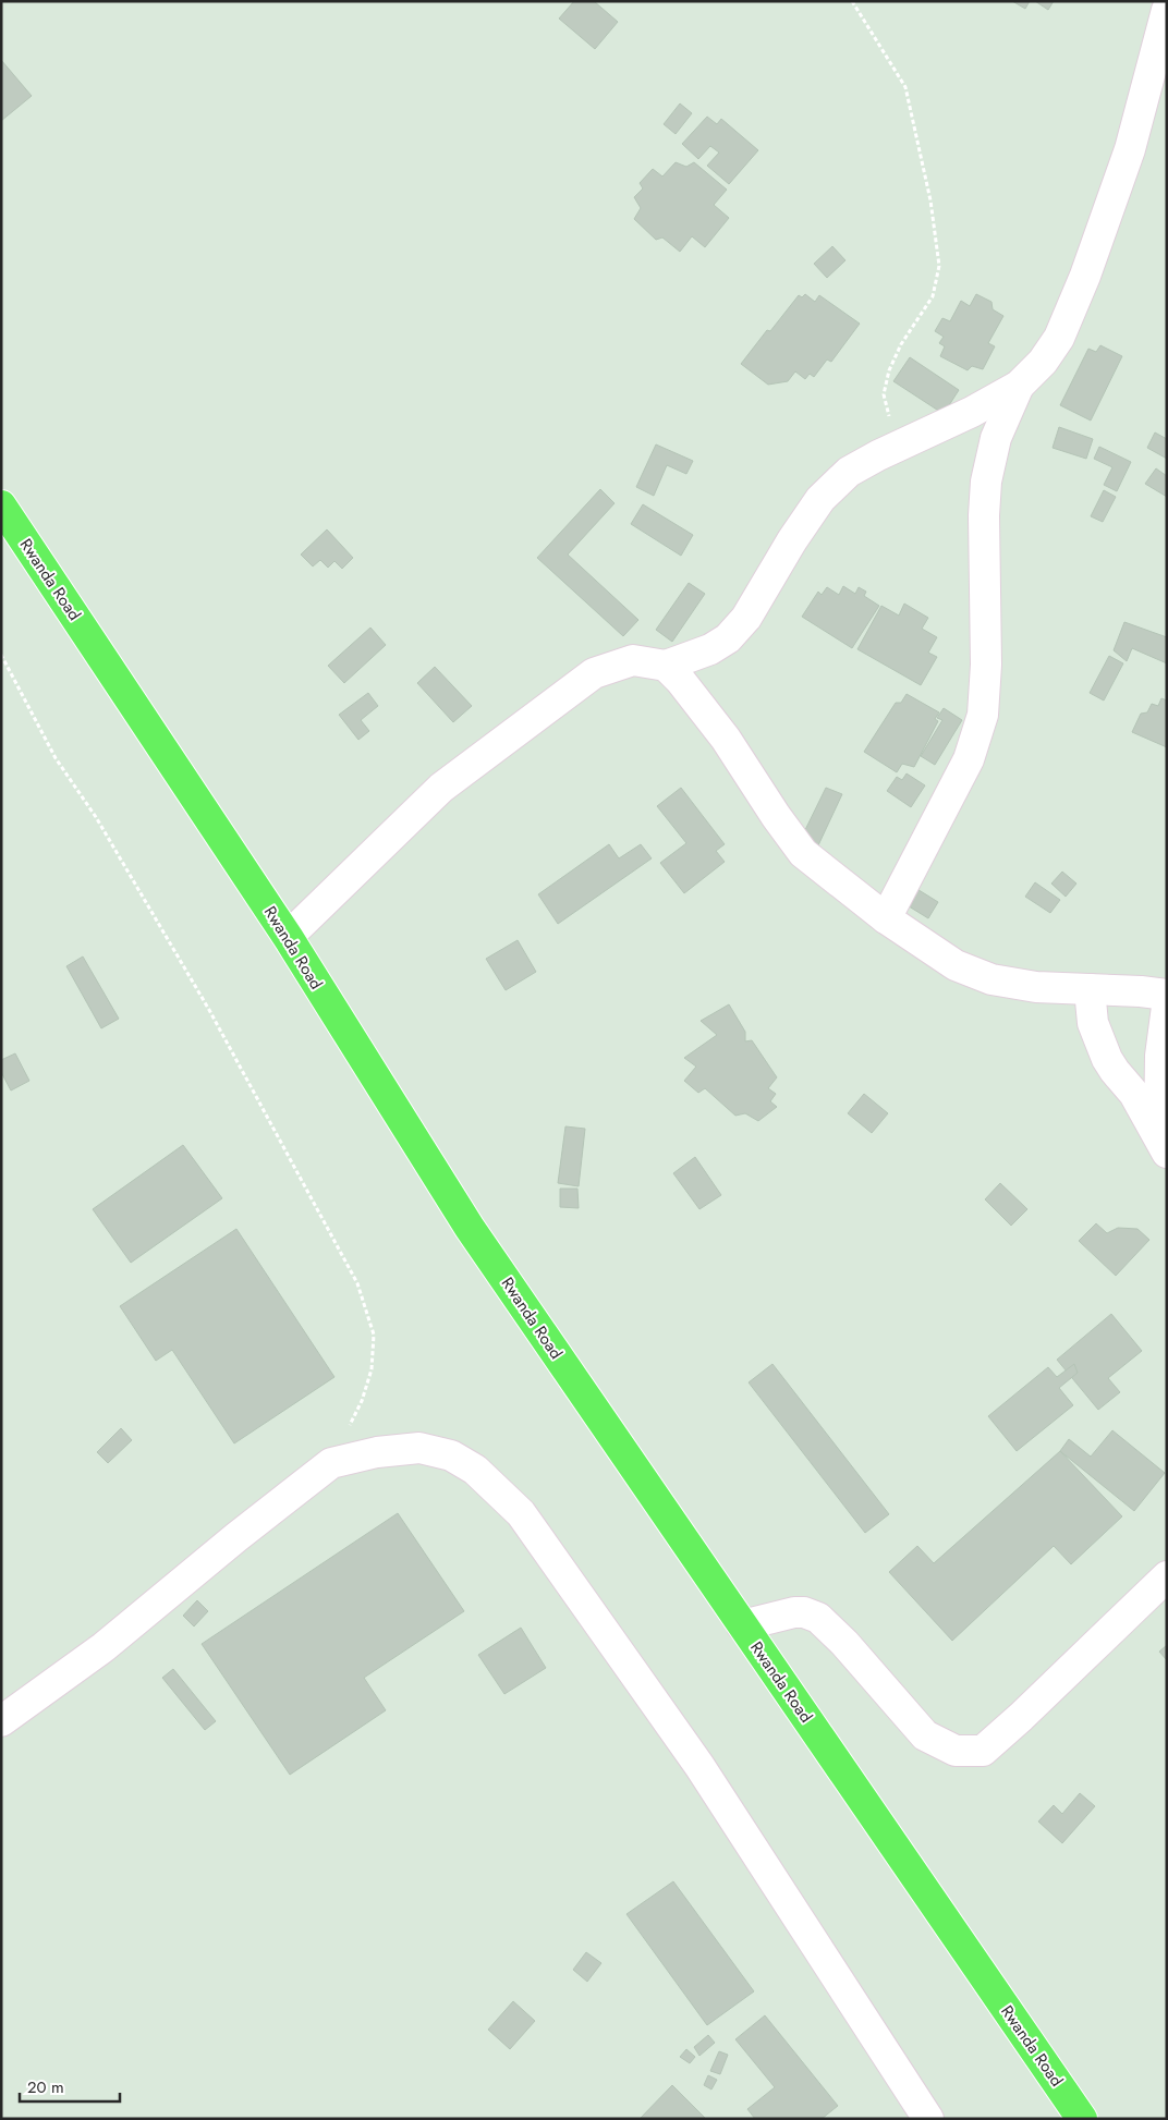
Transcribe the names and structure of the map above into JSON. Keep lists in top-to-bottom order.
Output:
{
  "streets": {
    "highway": ["Rwanda Road"]
  },
  "scale_bar": "20 m"
}
